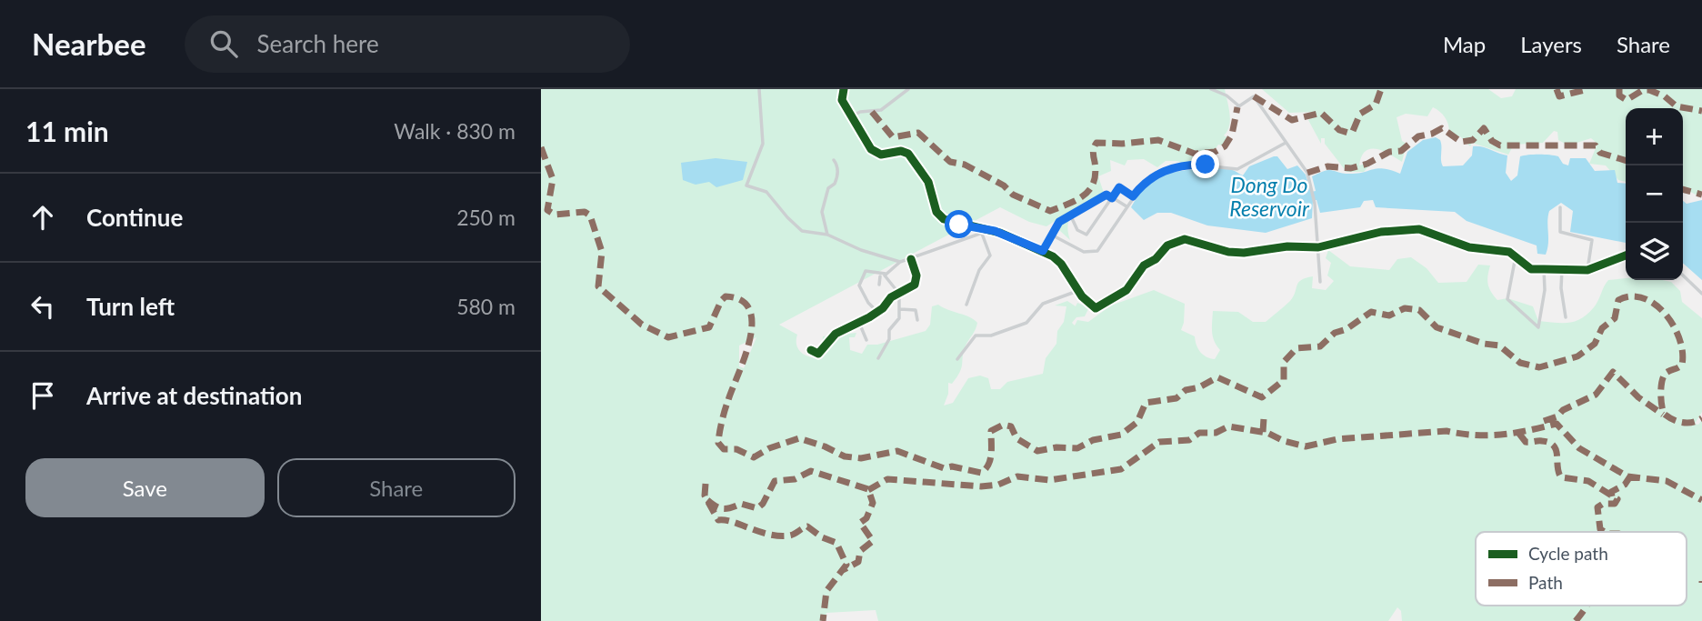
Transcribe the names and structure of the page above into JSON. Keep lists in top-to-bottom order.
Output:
{
  "water": ["Dong Do Reservoir"],
  "legend": ["Cycle path", "Path"],
  "page": {
    "header": "Nearbee",
    "search": "Search here",
    "nav": ["Map", "Layers", "Share"],
    "heading": ["11 min", "Walk · 830 m"],
    "map_buttons": ["+", "−"],
    "list": [
      ["Continue", "250 m"],
      ["Turn left", "580 m"],
      "Arrive at destination"
    ],
    "buttons": ["Save", "Share"]
  }
}
